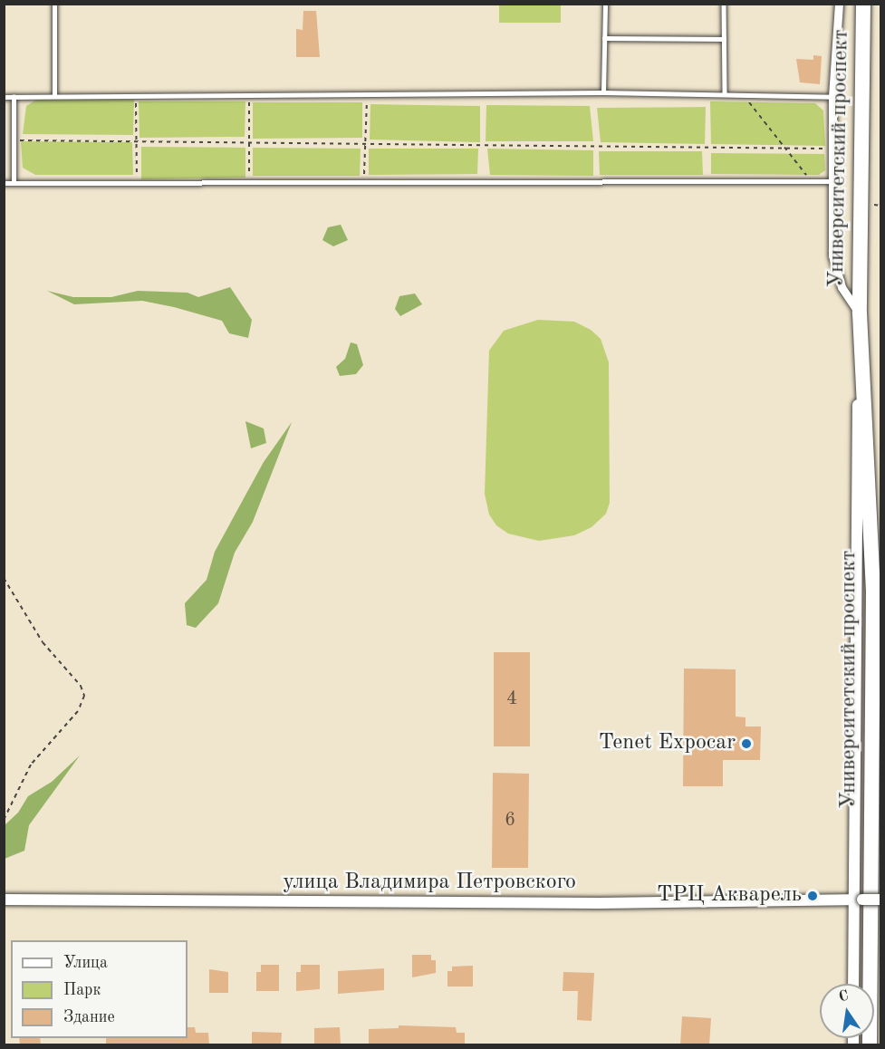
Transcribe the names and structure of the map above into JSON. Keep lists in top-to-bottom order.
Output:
{
  "streets": {
    "highway": ["Университетский проспект"],
    "street": ["улица Владимира Петровского"]
  },
  "crossings": [
    ["Университетский проспект", "улица Владимира Петровского"]
  ],
  "places": ["Tenet Expocar", "ТРЦ Акварель"],
  "house_numbers": ["4", "6"],
  "legend": ["Улица", "Парк", "Здание"],
  "north": "top"
}
